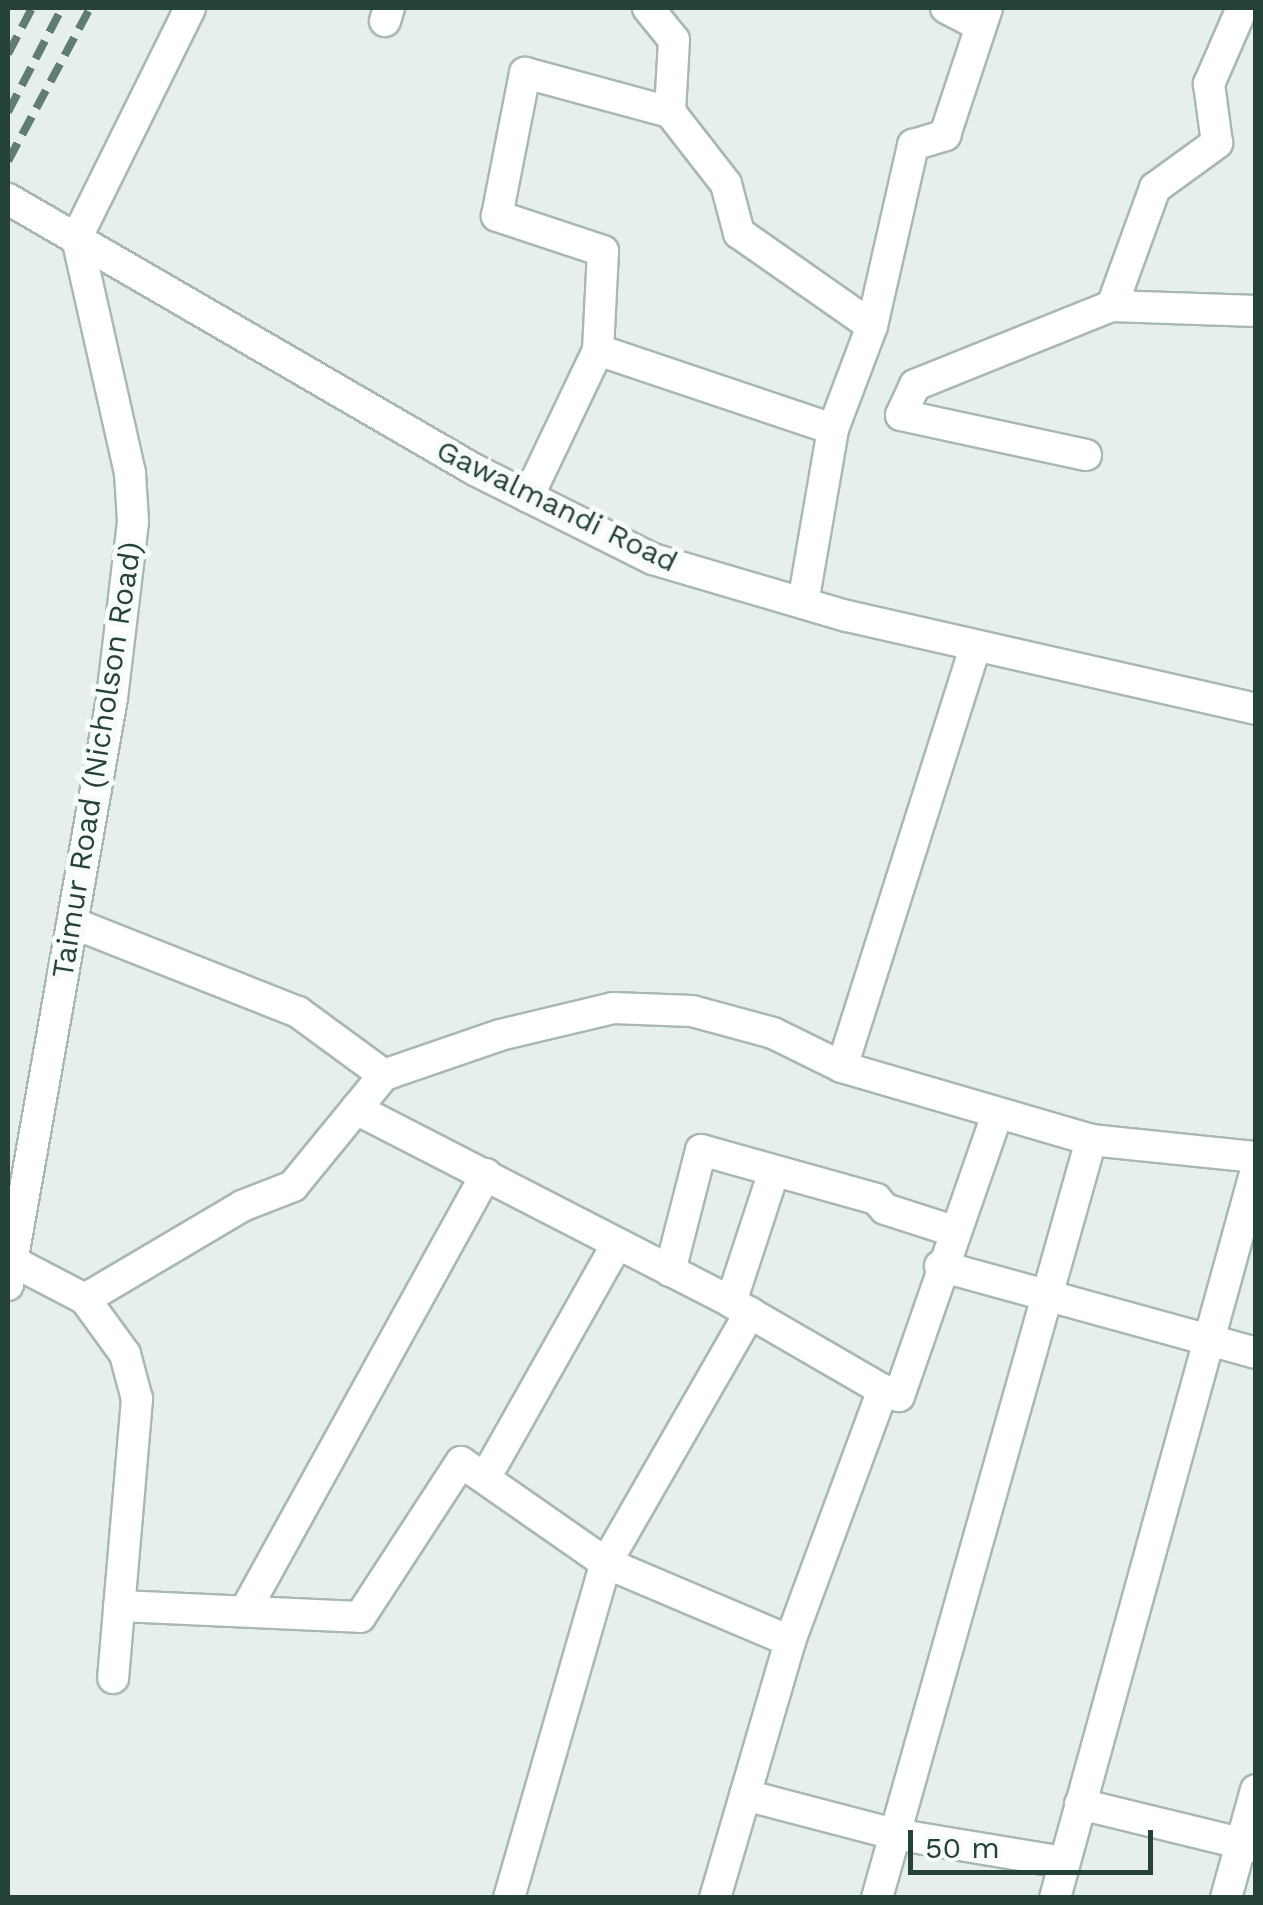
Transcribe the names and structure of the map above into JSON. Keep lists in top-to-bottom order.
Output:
{
  "streets": {
    "street": ["Gawalmandi Road", "Taimur Road (Nicholson Road)"]
  },
  "crossings": [
    ["Gawalmandi Road", "Taimur Road (Nicholson Road)"]
  ],
  "scale_bar": "50 m"
}
